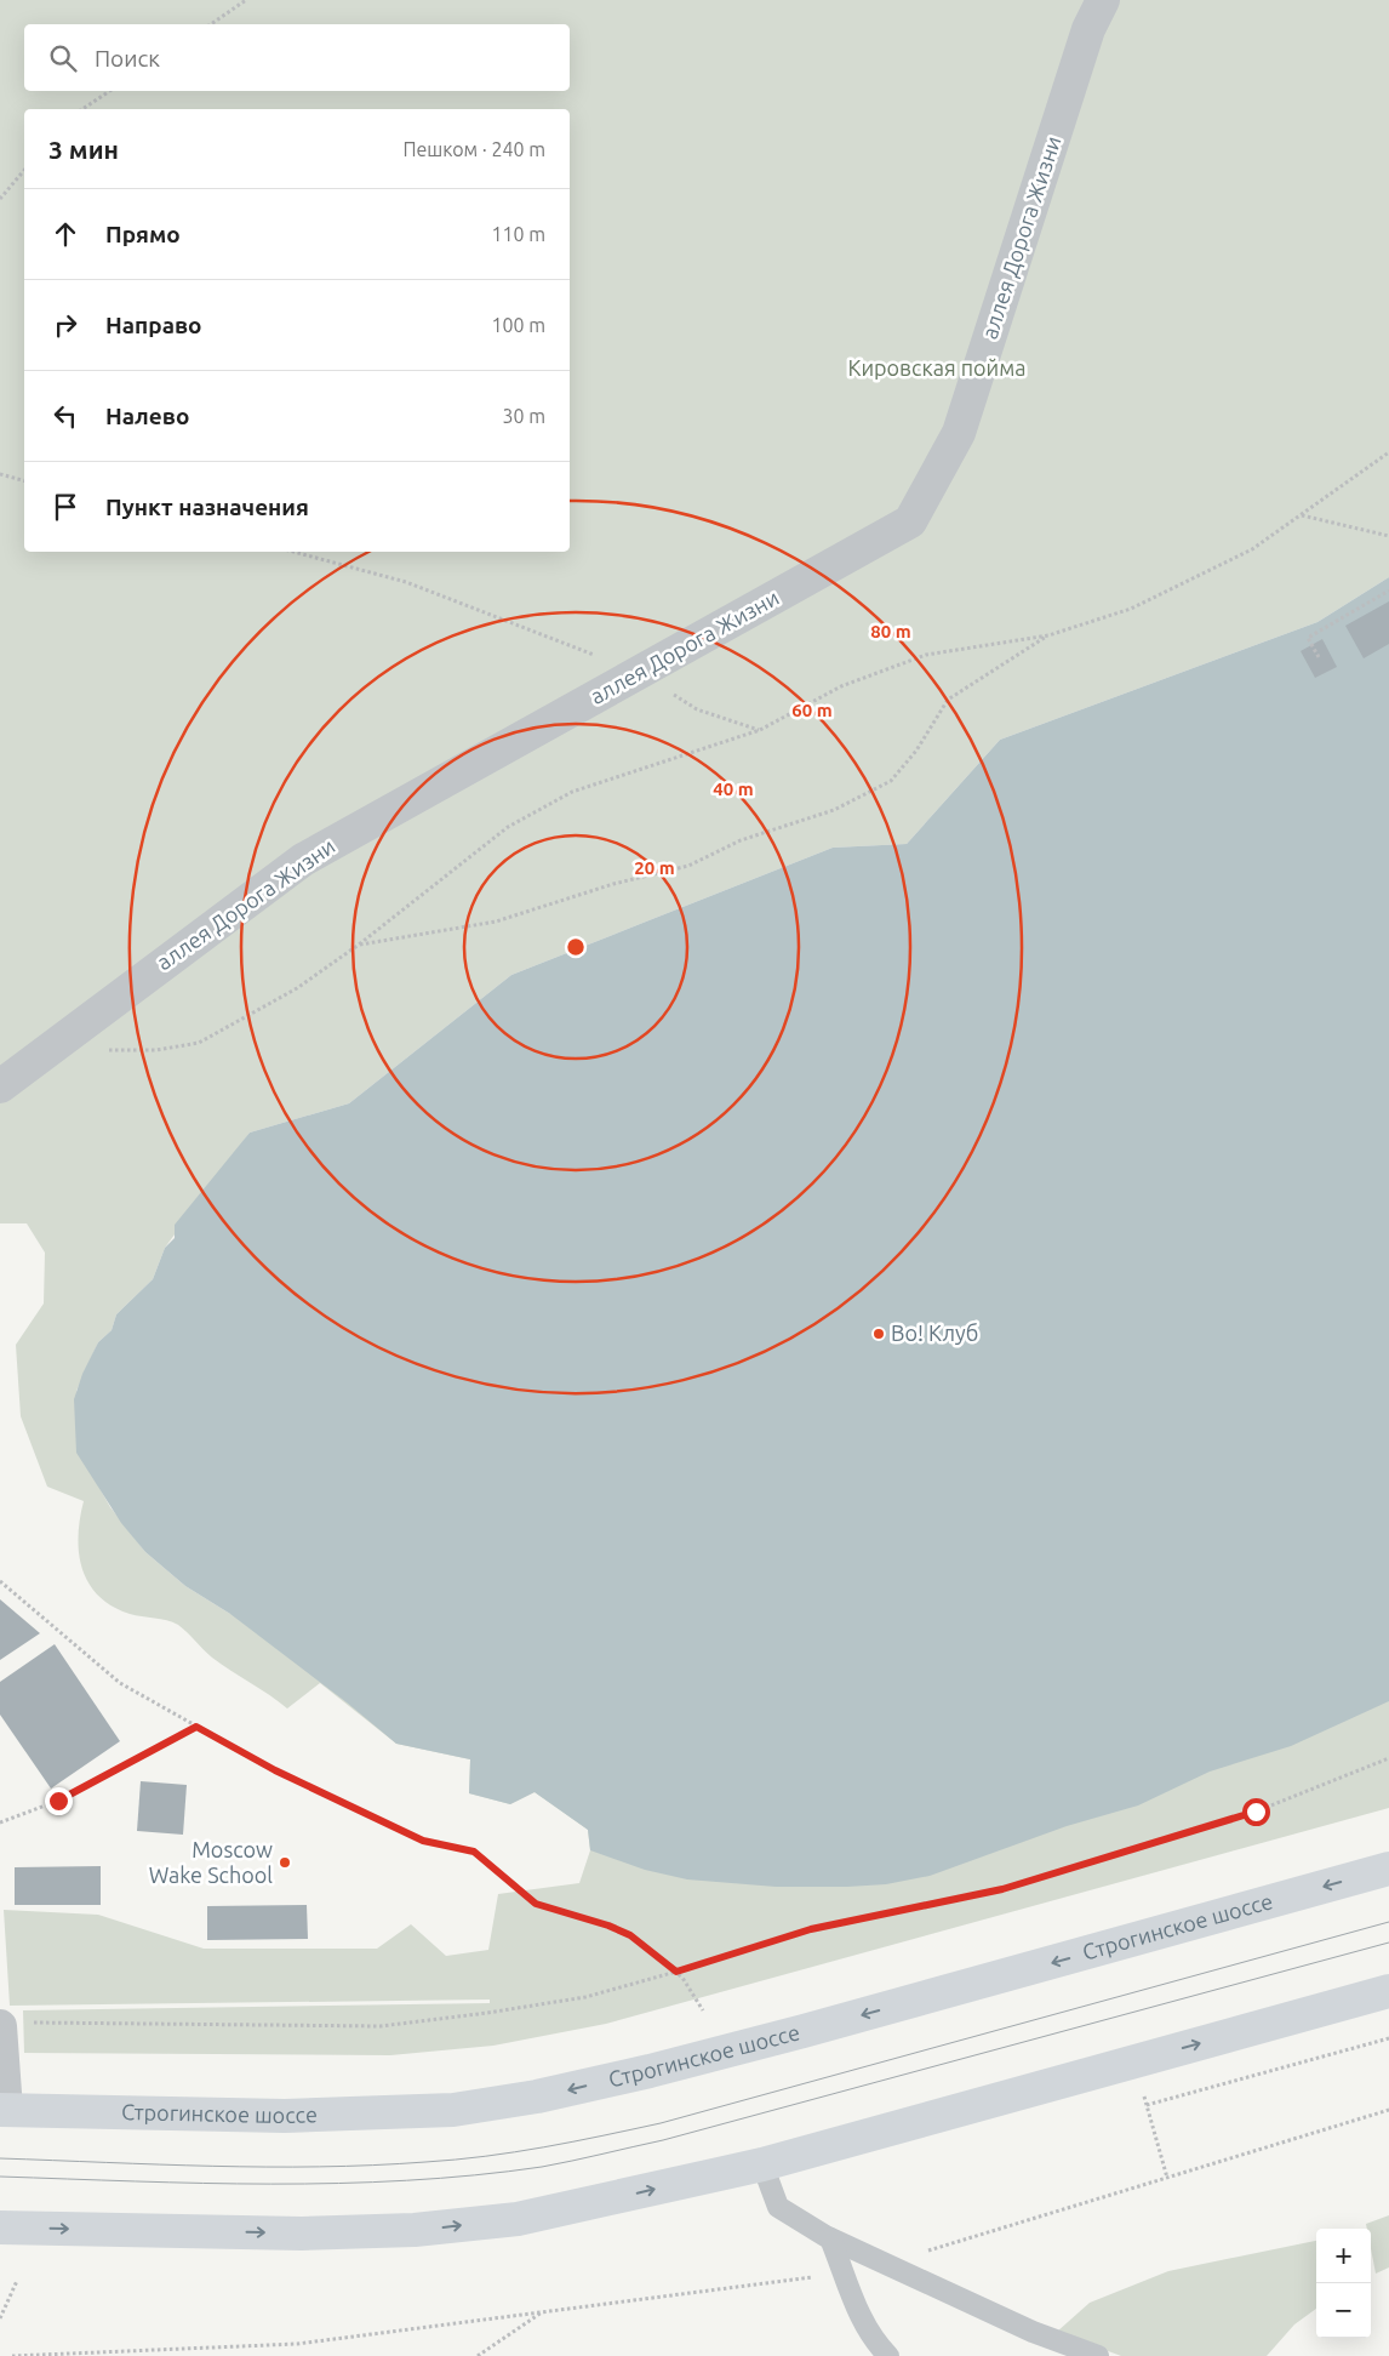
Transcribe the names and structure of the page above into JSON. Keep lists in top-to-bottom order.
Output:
{
  "streets": {
    "main road": ["Строгинское шоссе"],
    "street": ["аллея Дорога Жизни"]
  },
  "parks": ["Кировская пойма"],
  "places": ["Во! Клуб", "Moscow Wake School"],
  "page": {
    "search": "Поиск",
    "heading": ["3 мин", "Пешком · 240 m"],
    "list": [
      ["Прямо", "110 m"],
      ["Направо", "100 m"],
      ["Налево", "30 m"],
      "Пункт назначения"
    ],
    "map_buttons": ["+", "−"]
  },
  "rings": [
    "80 m",
    "60 m",
    "40 m",
    "20 m"
  ]
}
